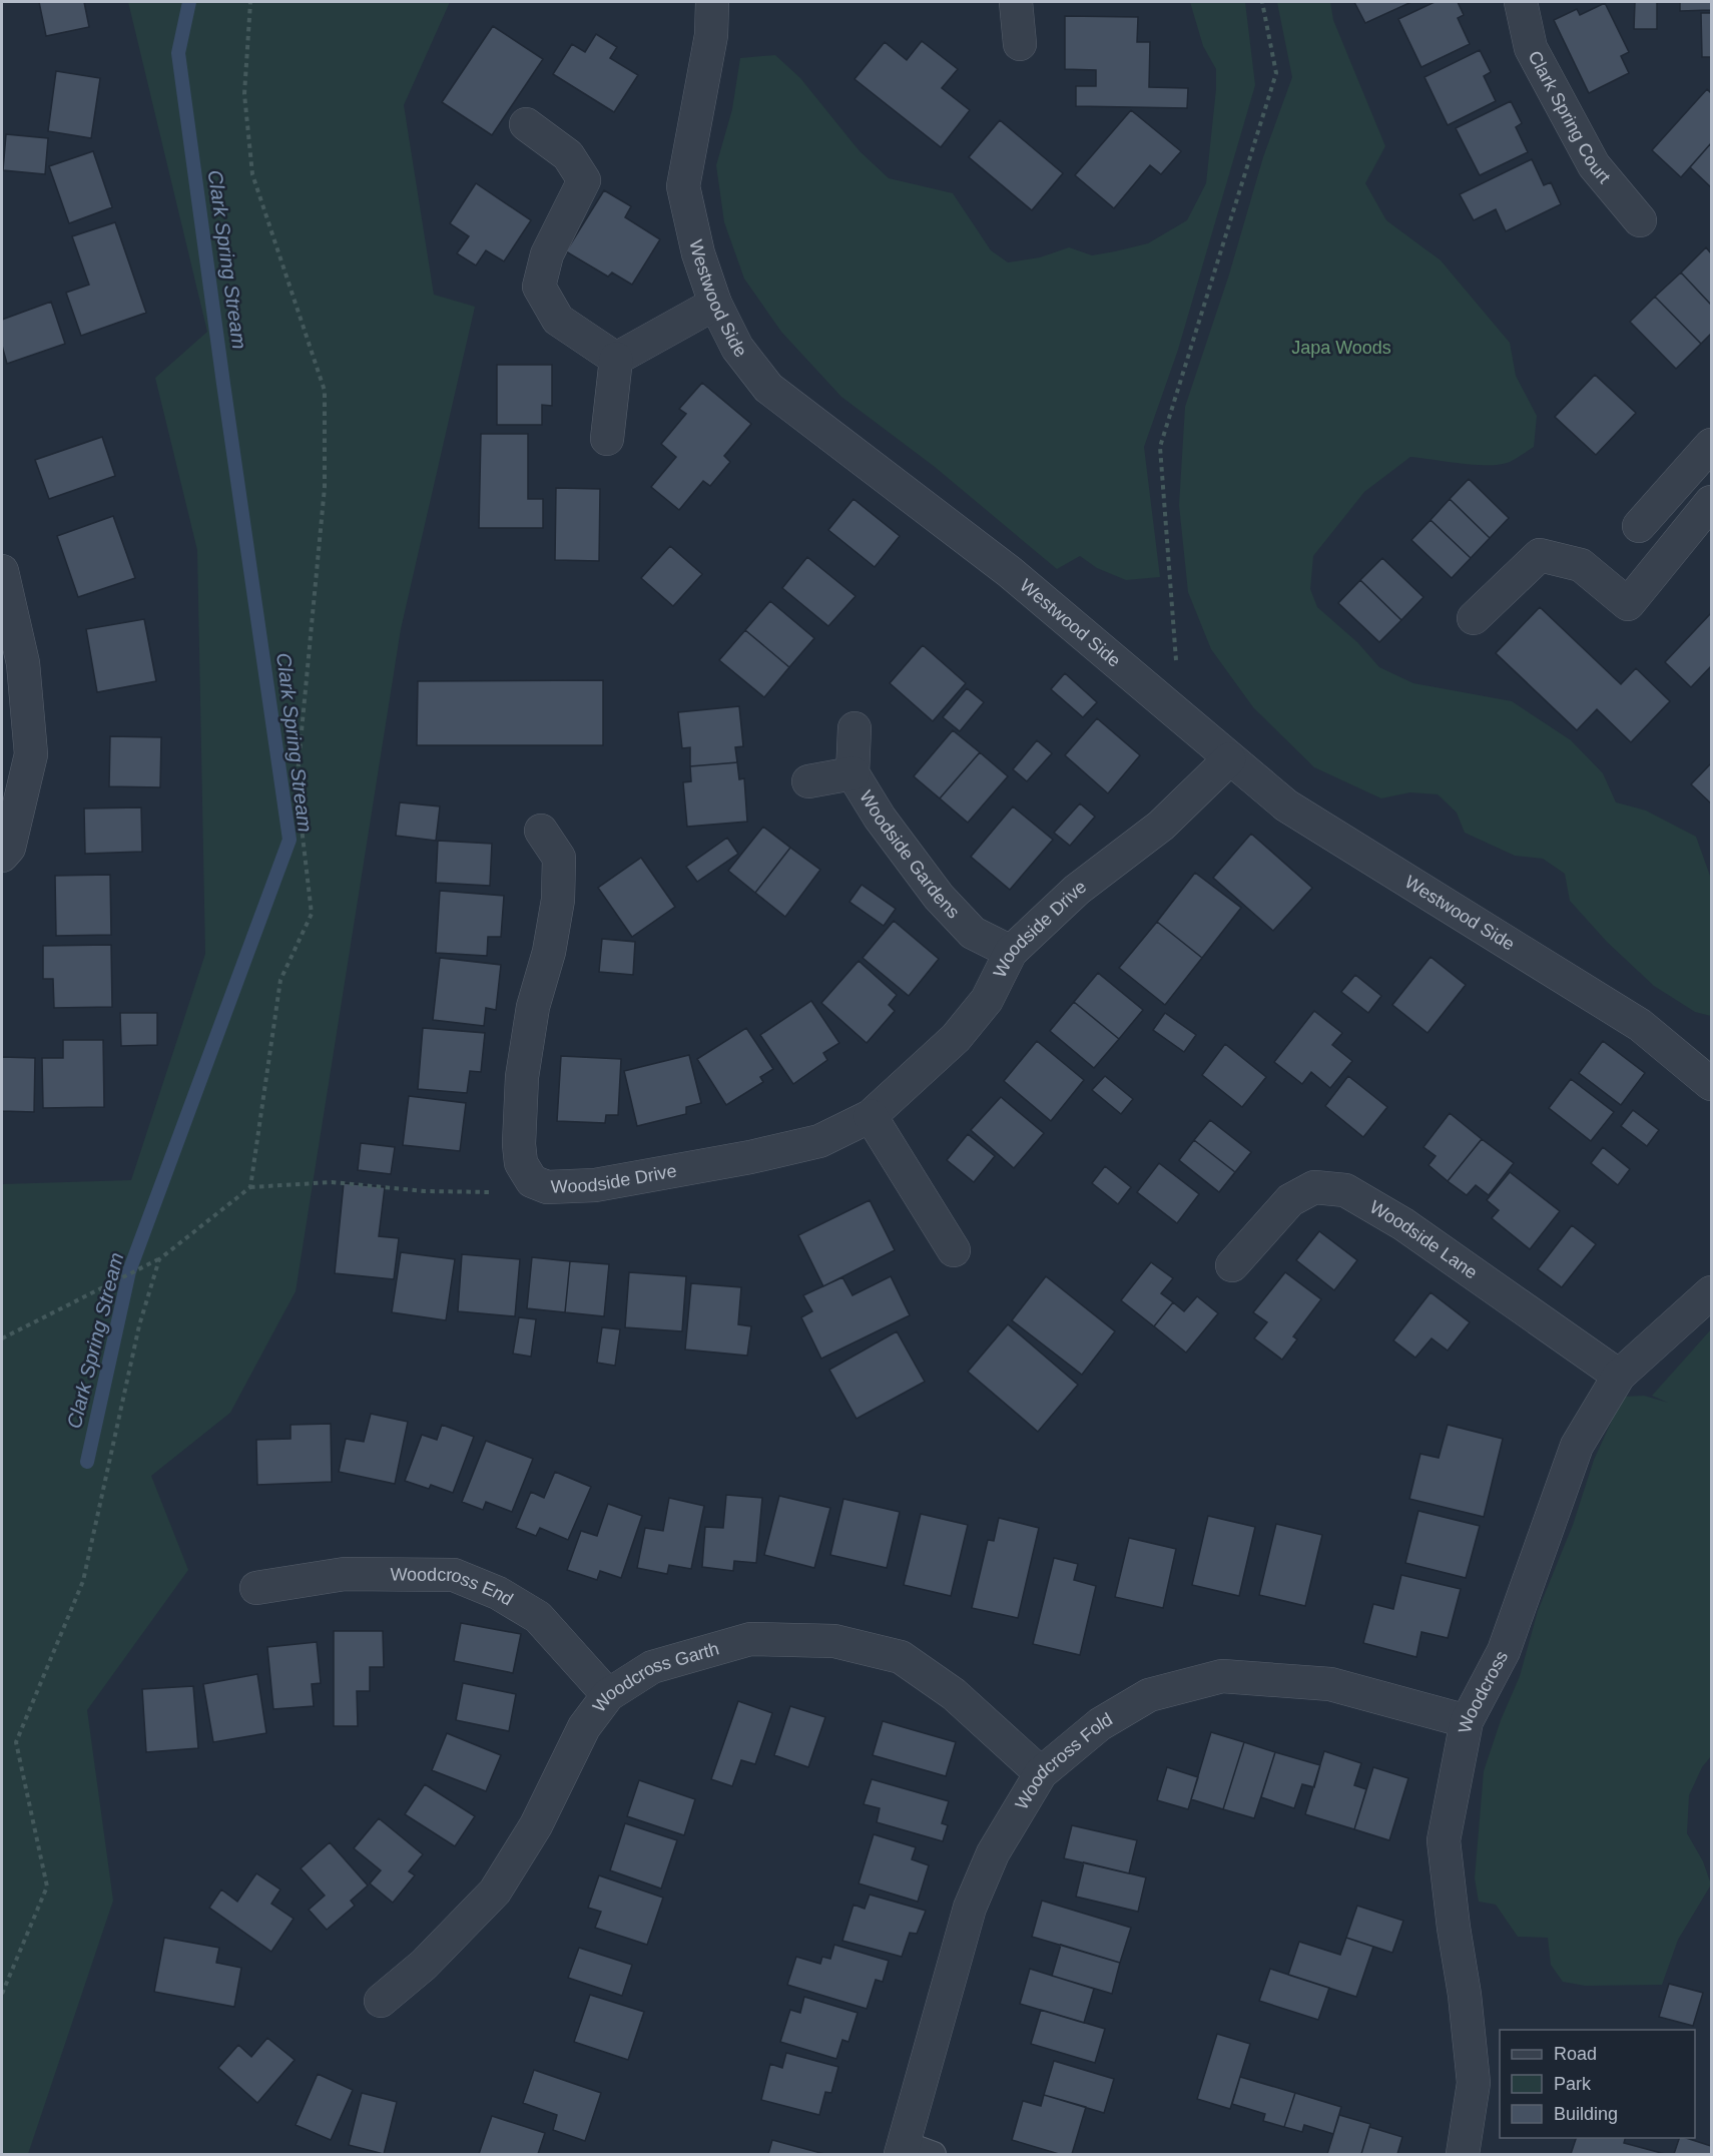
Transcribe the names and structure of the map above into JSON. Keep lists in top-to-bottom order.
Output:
{
  "streets": {
    "street": [
      "Clark Spring Court",
      "Westwood Side",
      "Woodside Gardens",
      "Woodside Drive",
      "Woodside Lane",
      "Woodcross End",
      "Woodcross Garth",
      "Woodcross",
      "Woodcross Fold"
    ]
  },
  "crossings": [
    ["Westwood Side", "Woodside Drive"],
    ["Woodside Gardens", "Woodside Drive"],
    ["Woodside Lane", "Woodcross"],
    ["Woodcross End", "Woodcross Garth"],
    ["Woodcross Garth", "Woodcross Fold"],
    ["Woodcross", "Woodcross Fold"]
  ],
  "water": ["Clark Spring Stream"],
  "parks": ["Japa Woods"],
  "legend": ["Road", "Park", "Building"]
}
